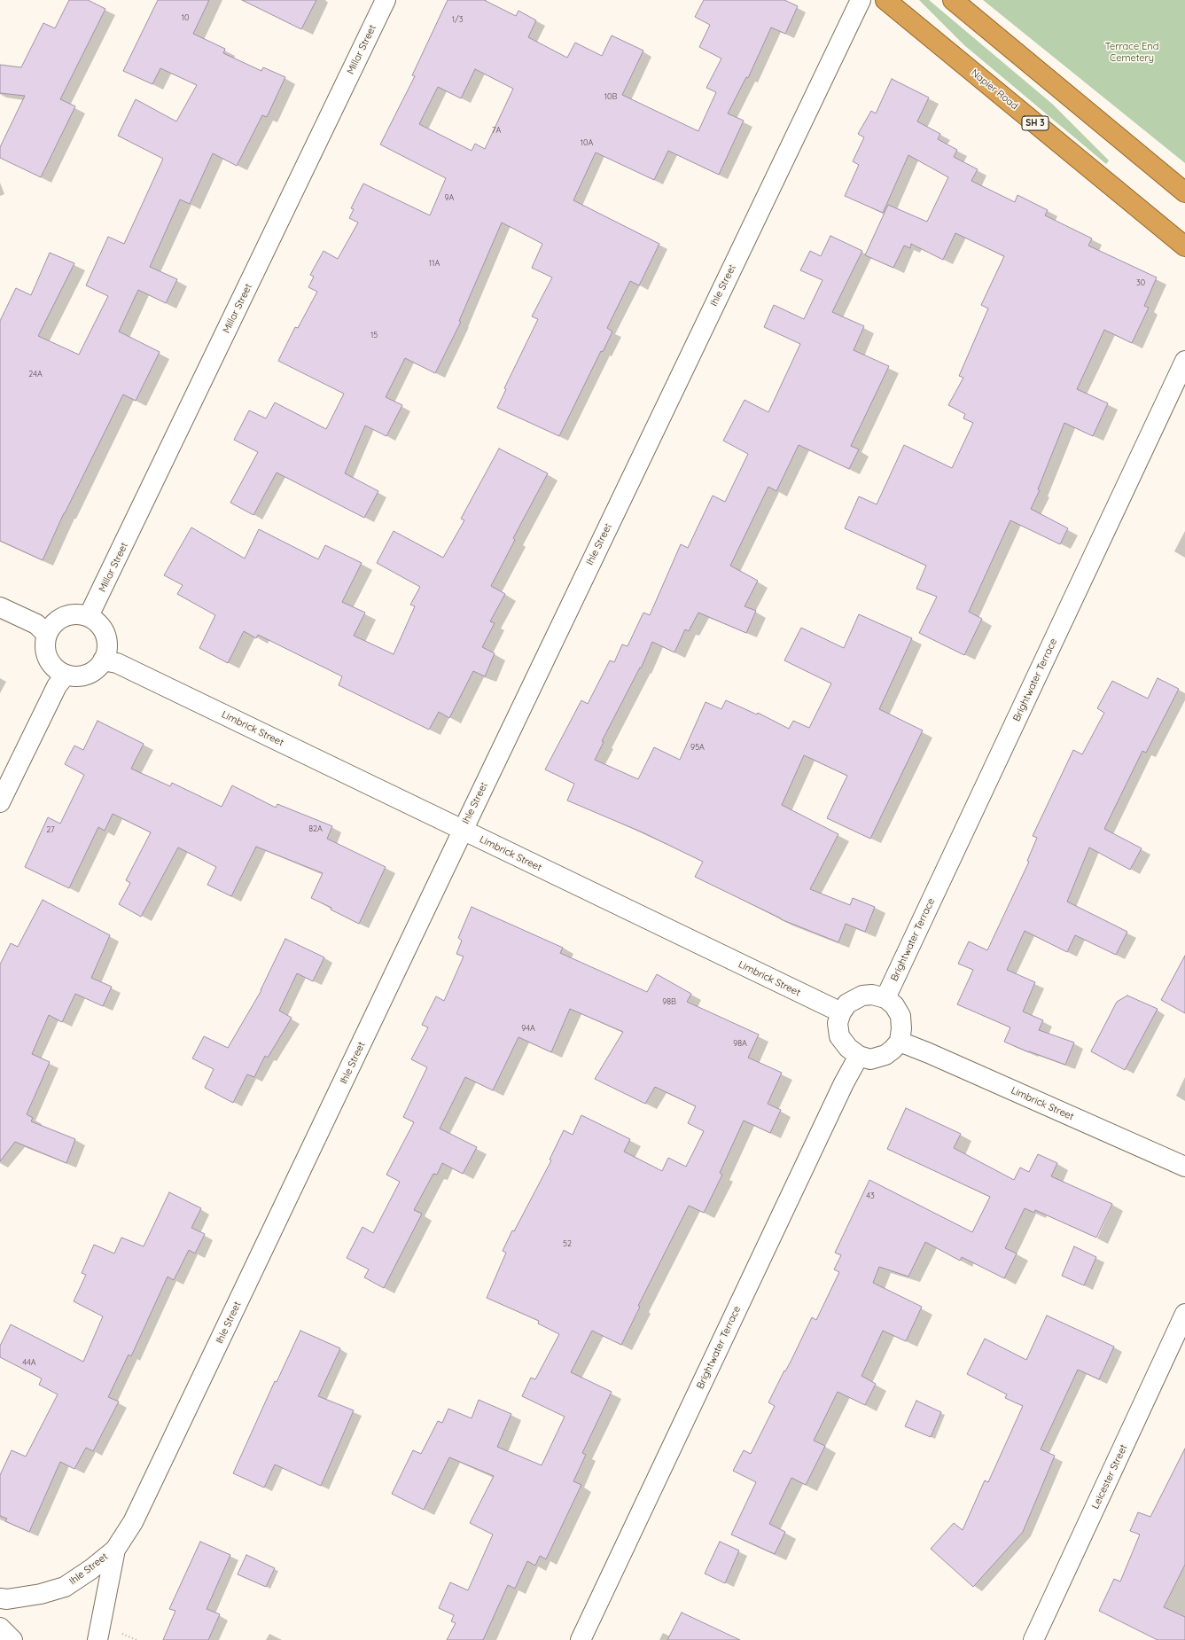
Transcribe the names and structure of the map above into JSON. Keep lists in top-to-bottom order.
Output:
{
  "streets": {
    "highway": ["Napier Road", "SH 3"],
    "street": [
      "Millar Street",
      "Ihle Street",
      "Brightwater Terrace",
      "Limbrick Street",
      "Leicester Street"
    ]
  },
  "crossings": [
    ["Millar Street", "Limbrick Street"],
    ["Ihle Street", "Limbrick Street"],
    ["Brightwater Terrace", "Limbrick Street"]
  ],
  "parks": ["Terrace End Cemetery"],
  "house_numbers": [
    "10",
    "1/3",
    "10B",
    "7A",
    "10A",
    "9A",
    "11A",
    "30",
    "15",
    "24A",
    "95A",
    "82A",
    "27",
    "98B",
    "94A",
    "98A",
    "43",
    "52",
    "44A"
  ]
}
